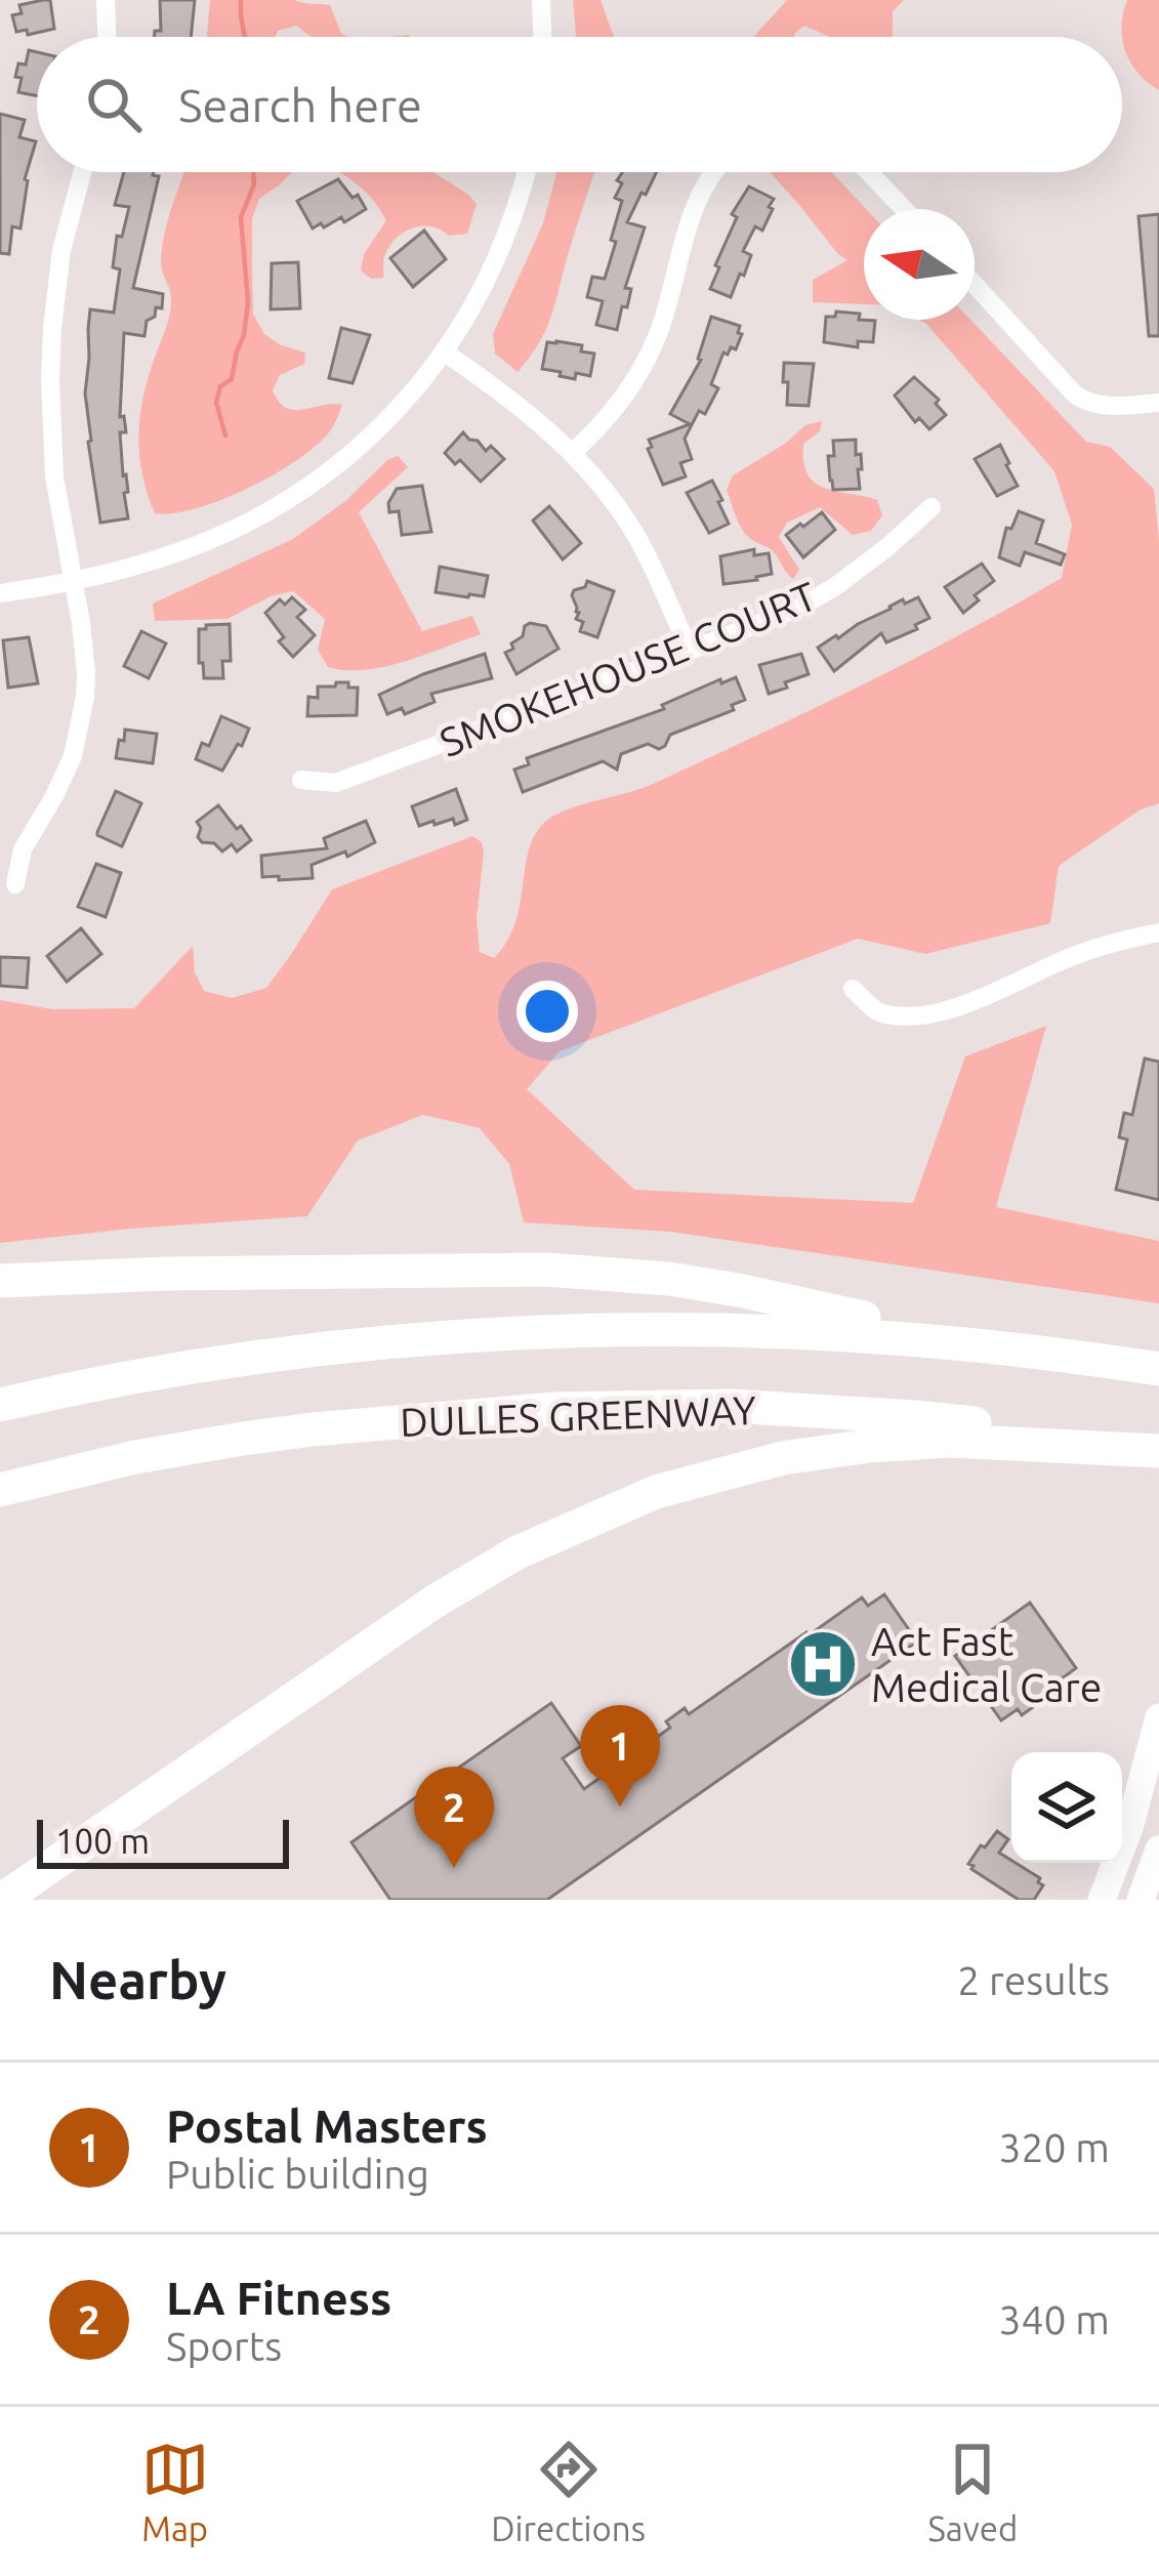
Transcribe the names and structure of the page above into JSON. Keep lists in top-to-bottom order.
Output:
{
  "streets": {
    "highway": ["DULLES GREENWAY"],
    "street": ["SMOKEHOUSE COURT"]
  },
  "places": {
    "hospital": ["Act Fast Medical Care"]
  },
  "scale_bar": "100 m",
  "north": "left",
  "page": {
    "search": "Search here",
    "pins": ["1", "2"],
    "scale": "100 m",
    "heading": ["Nearby", "2 results"],
    "list": [
      {
        "mark": "1",
        "name": "Postal Masters",
        "note": "Public building",
        "value": "320 m"
      },
      {
        "mark": "2",
        "name": "LA Fitness",
        "note": "Sports",
        "value": "340 m"
      }
    ],
    "nav": ["Map", "Directions", "Saved"]
  }
}
